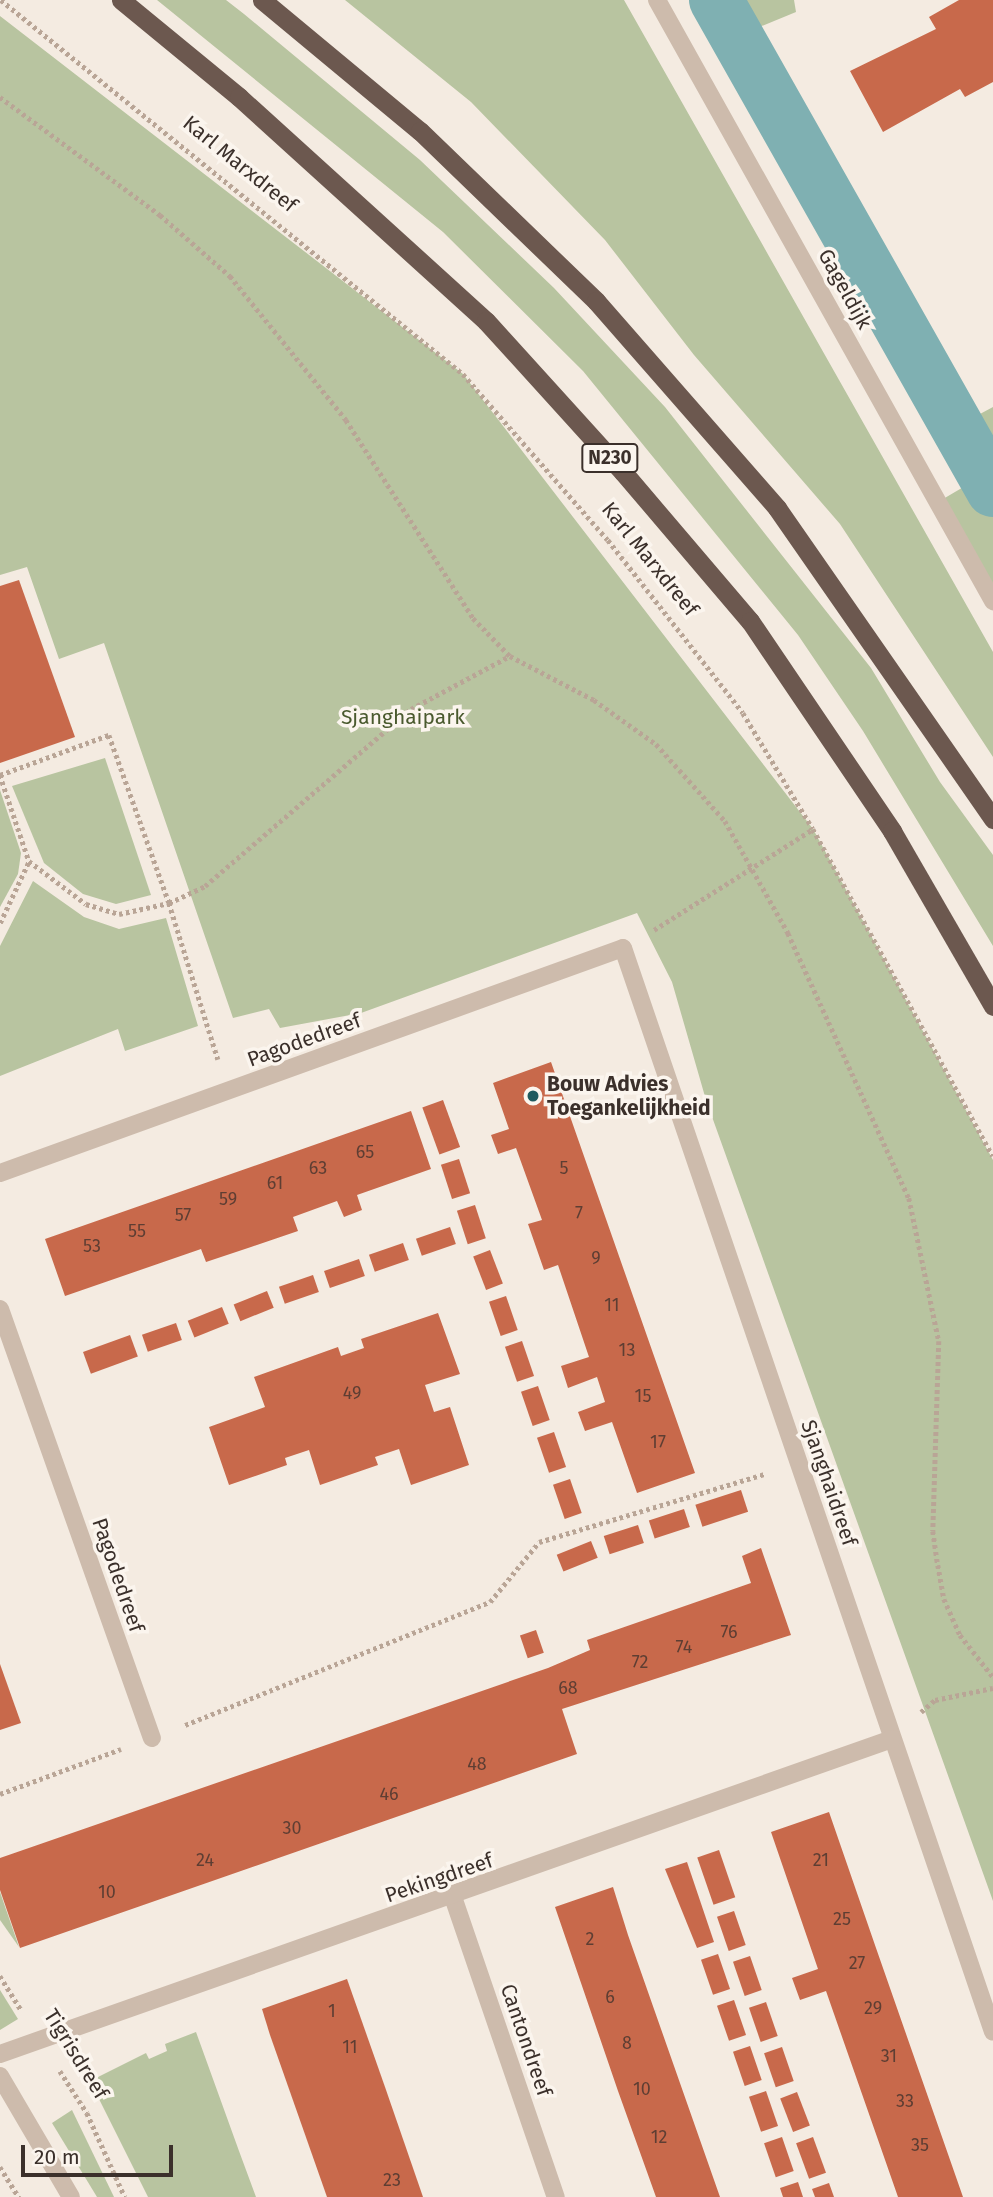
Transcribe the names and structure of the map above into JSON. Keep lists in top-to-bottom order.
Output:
{
  "streets": {
    "highway": ["Karl Marxdreef", "N230"],
    "street": [
      "Gageldijk",
      "Pagodedreef",
      "Sjanghaidreef",
      "Pekingdreef",
      "Cantondreef"
    ],
    "path": ["Tigrisdreef"]
  },
  "crossings": [
    ["Pagodedreef", "Sjanghaidreef"],
    ["Sjanghaidreef", "Pekingdreef"],
    ["Pekingdreef", "Cantondreef"],
    ["Pekingdreef", "Tigrisdreef"]
  ],
  "parks": ["Sjanghaipark"],
  "places": ["Bouw Advies Toegankelijkheid"],
  "house_numbers": [
    "65",
    "63",
    "5",
    "61",
    "59",
    "7",
    "57",
    "55",
    "53",
    "9",
    "11",
    "13",
    "49",
    "15",
    "17",
    "76",
    "74",
    "72",
    "68",
    "48",
    "46",
    "30",
    "24",
    "21",
    "10",
    "25",
    "2",
    "27",
    "6",
    "29",
    "1",
    "8",
    "11",
    "31",
    "10",
    "33",
    "12",
    "35",
    "23"
  ],
  "scale_bar": "20 m"
}
